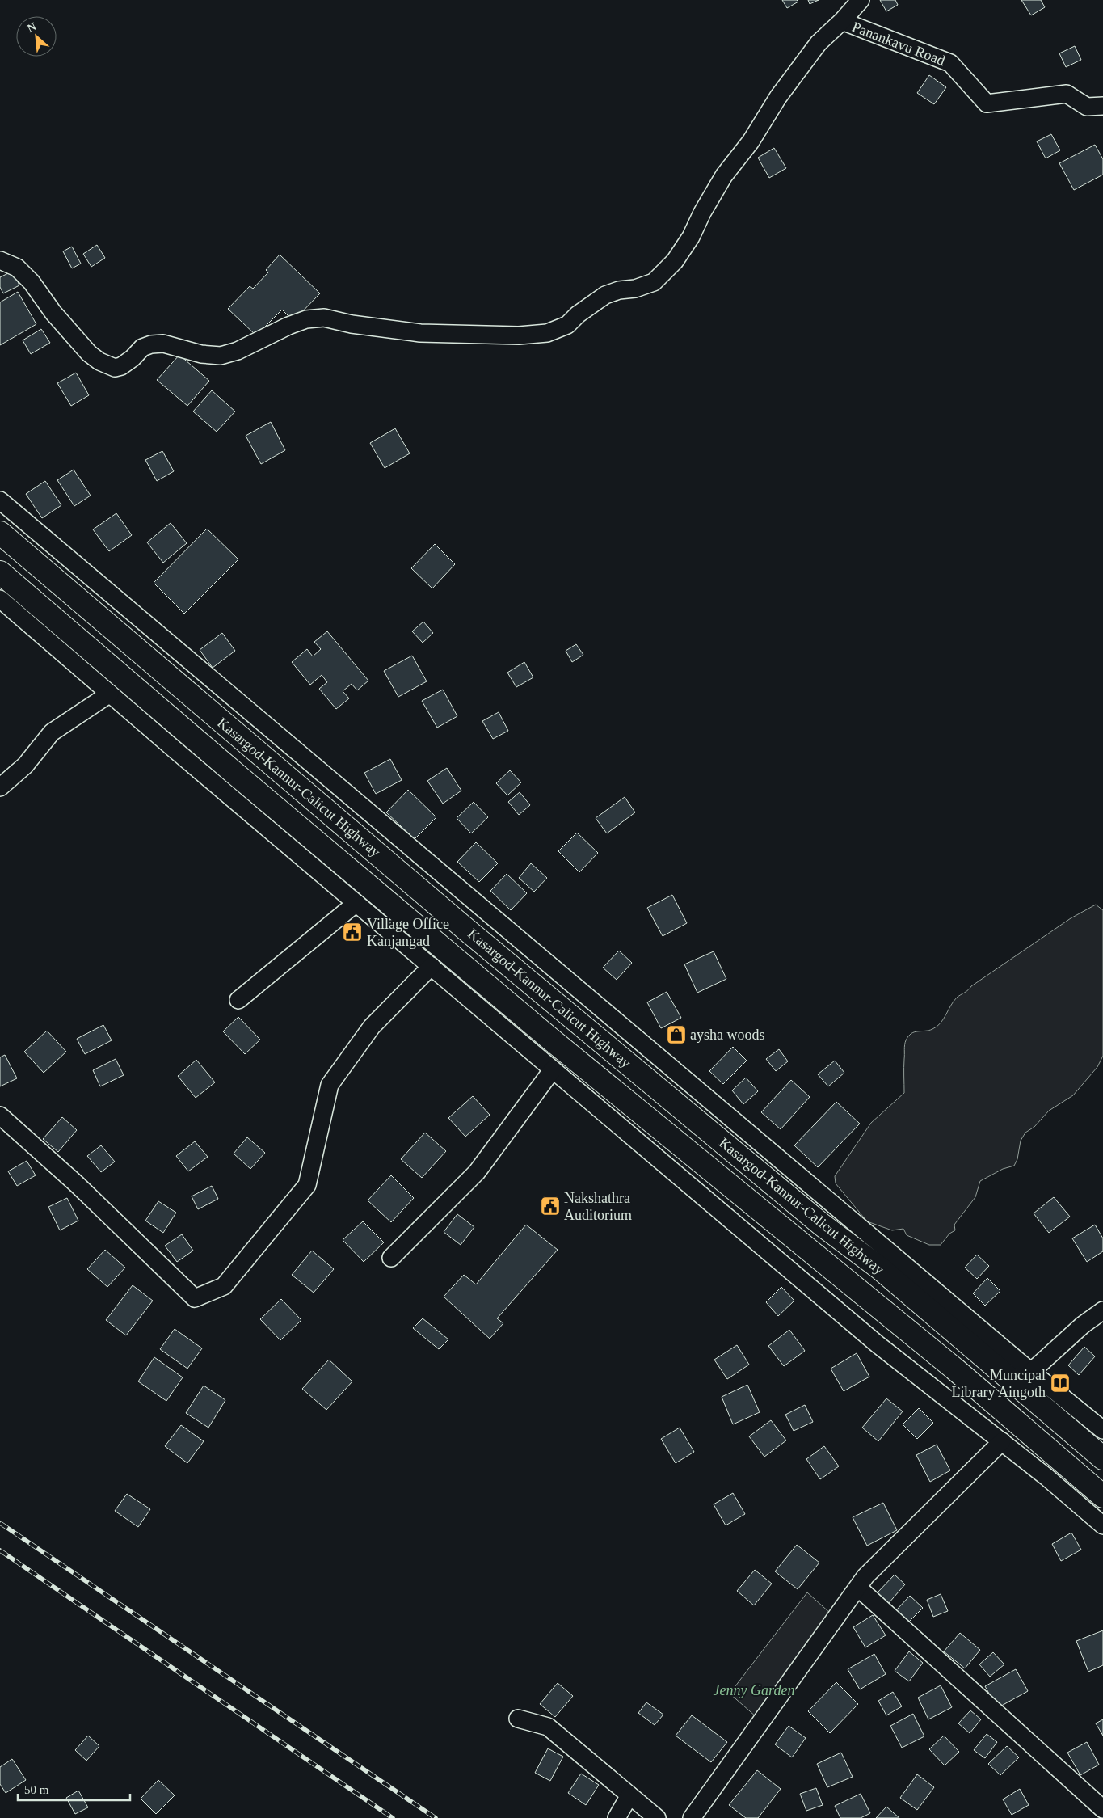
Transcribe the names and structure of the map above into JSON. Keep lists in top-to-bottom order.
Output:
{
  "streets": {
    "highway": ["Kasargod-Kannur-Calicut Highway"],
    "street": ["Panankavu Road"]
  },
  "parks": ["Jenny Garden"],
  "places": {
    "public building": ["Village Office Kanjangad", "Nakshathra Auditorium"],
    "shop": ["aysha woods"],
    "library": ["Muncipal Library Aingoth"]
  },
  "scale_bar": "50 m",
  "north": "top left"
}
